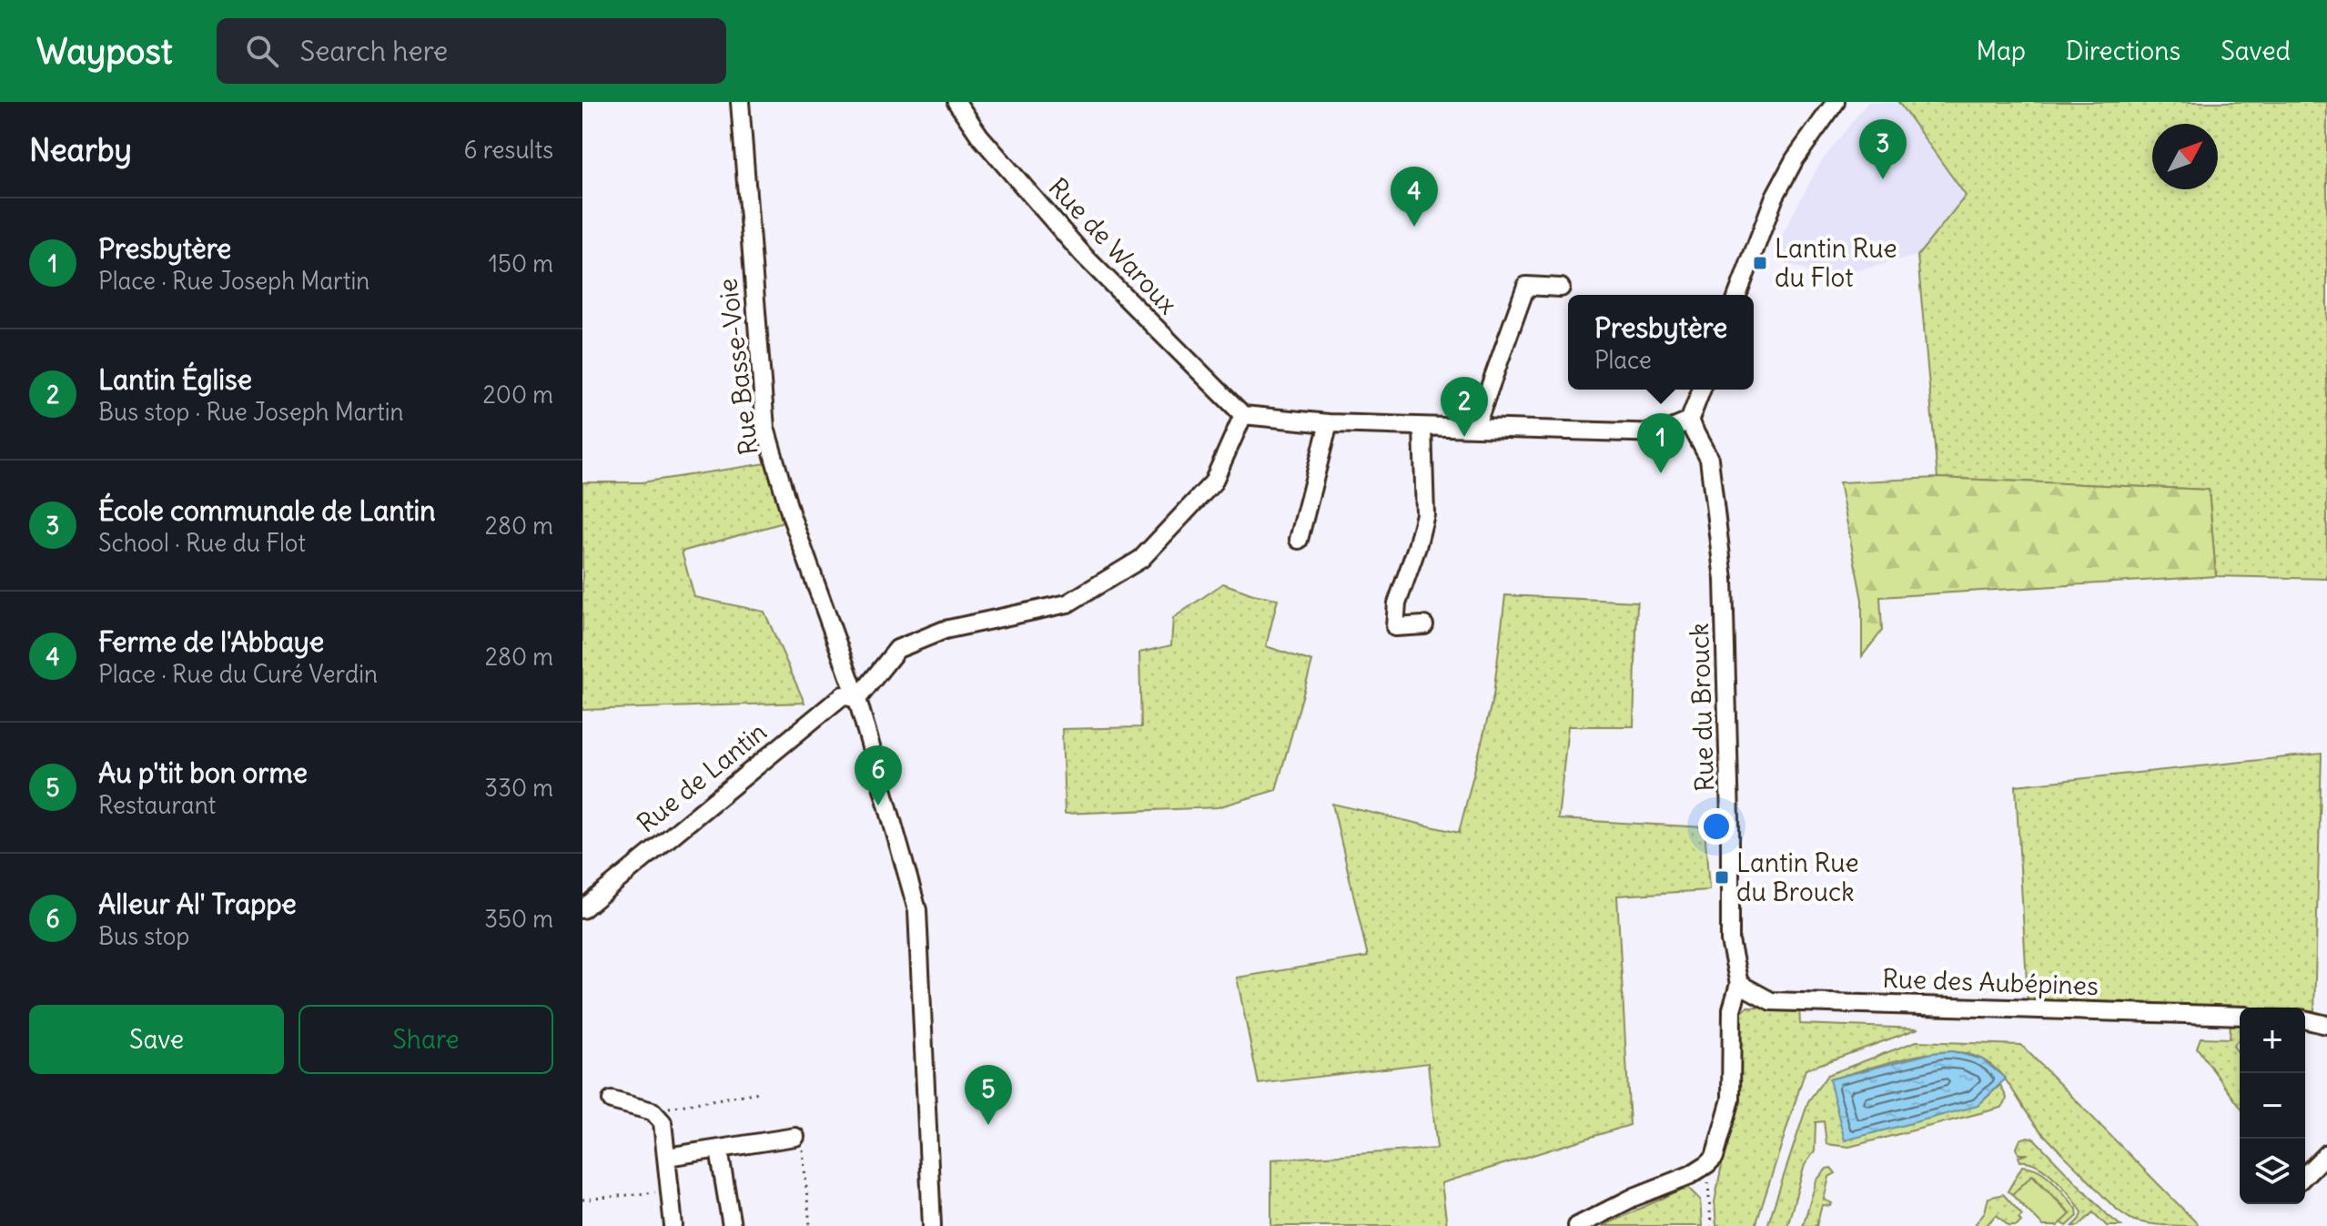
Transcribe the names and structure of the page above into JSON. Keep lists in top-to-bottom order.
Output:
{
  "streets": {
    "street": [
      "Rue de Waroux",
      "Rue Basse-Voie",
      "Rue du Brouck",
      "Rue de Lantin",
      "Rue des Aubépines"
    ]
  },
  "crossings": [
    ["Rue Basse-Voie", "Rue de Lantin"],
    ["Rue du Brouck", "Rue des Aubépines"]
  ],
  "places": {
    "transit": ["Lantin Rue du Flot", "Lantin Rue du Brouck"]
  },
  "north": "top right",
  "page": {
    "header": "Waypost",
    "search": "Search here",
    "nav": ["Map", "Directions", "Saved"],
    "heading": ["Nearby", "6 results"],
    "pins": [
      "3",
      "4",
      "2",
      "1",
      "6",
      "5"
    ],
    "list": [
      {
        "mark": "1",
        "name": "Presbytère",
        "note": "Place · Rue Joseph Martin",
        "value": "150 m"
      },
      {
        "mark": "2",
        "name": "Lantin Église",
        "note": "Bus stop · Rue Joseph Martin",
        "value": "200 m"
      },
      {
        "mark": "3",
        "name": "École communale de Lantin",
        "note": "School · Rue du Flot",
        "value": "280 m"
      },
      {
        "mark": "4",
        "name": "Ferme de l'Abbaye",
        "note": "Place · Rue du Curé Verdin",
        "value": "280 m"
      },
      {
        "mark": "5",
        "name": "Au p'tit bon orme",
        "note": "Restaurant",
        "value": "330 m"
      },
      {
        "mark": "6",
        "name": "Alleur Al' Trappe",
        "note": "Bus stop",
        "value": "350 m"
      }
    ],
    "popup": ["Presbytère", "Place"],
    "buttons": ["Save", "Share"],
    "map_buttons": ["+", "−"]
  }
}
